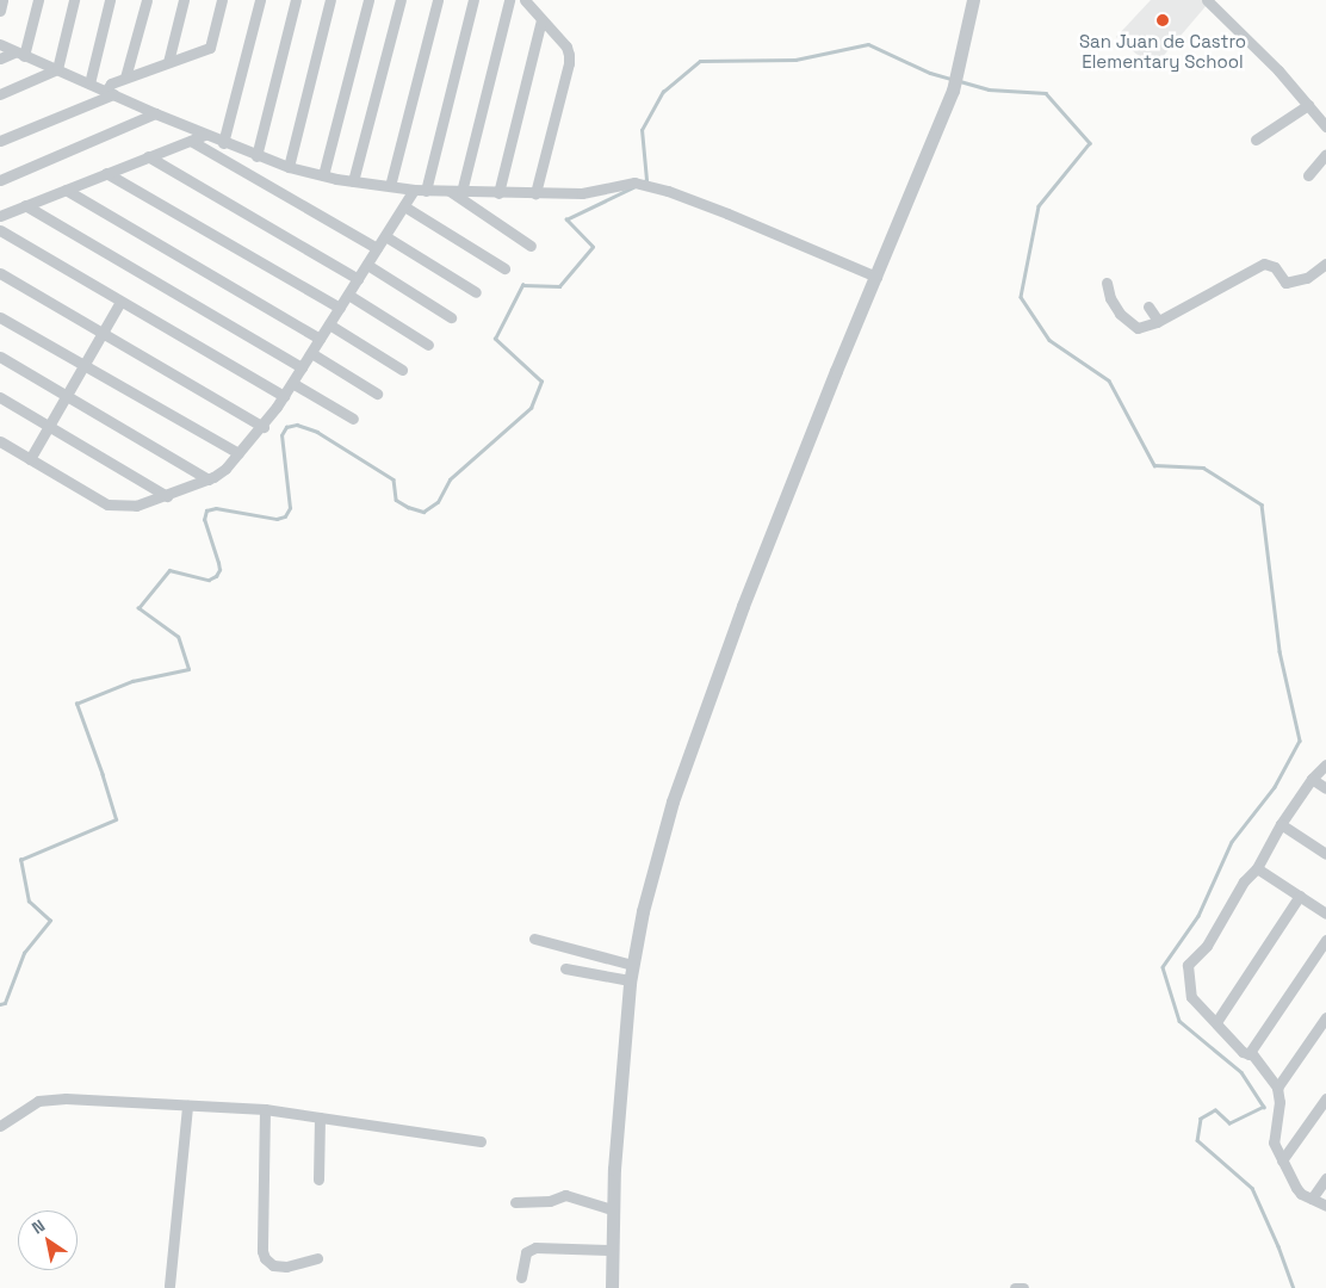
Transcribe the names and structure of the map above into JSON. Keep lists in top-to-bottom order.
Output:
{
  "places": ["San Juan de Castro Elementary School"],
  "north": "top left"
}
